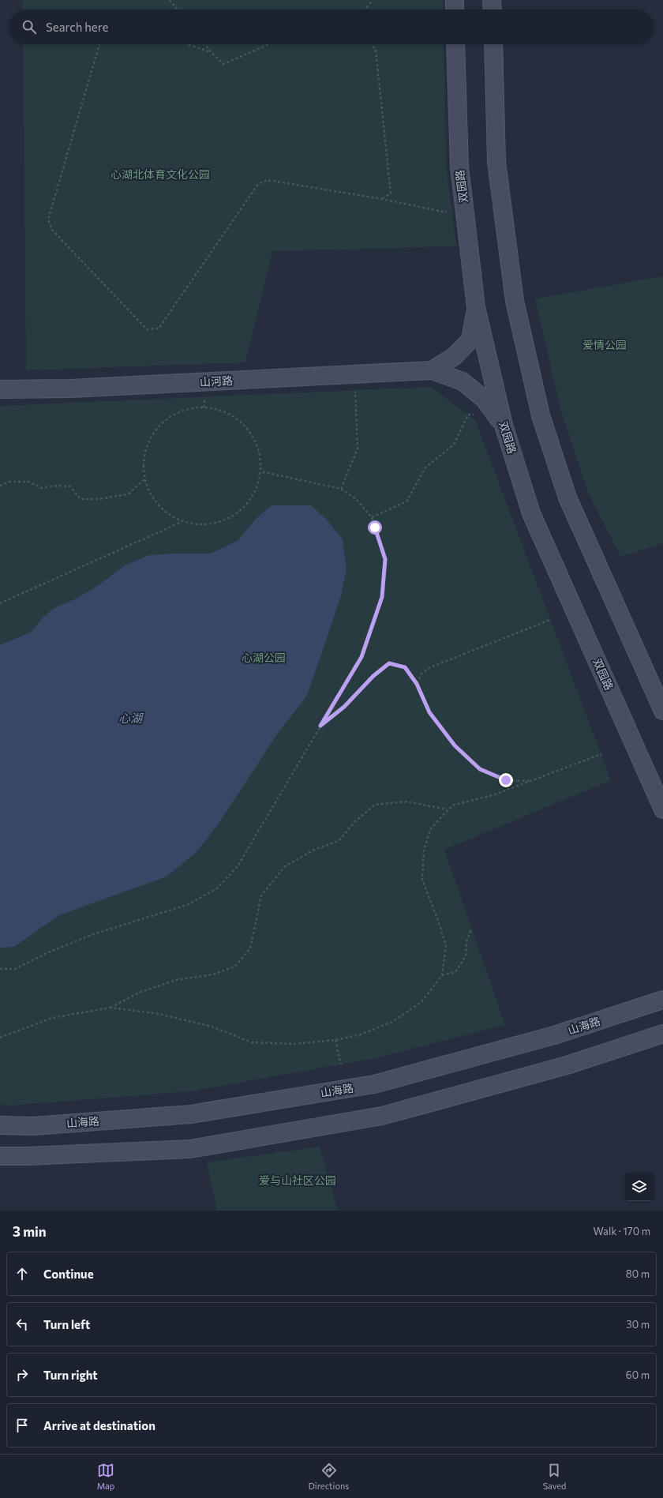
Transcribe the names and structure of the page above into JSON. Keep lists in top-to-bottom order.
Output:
{
  "streets": {
    "street": ["双园路", "山河路", "山海路"]
  },
  "water": ["心湖"],
  "parks": [
    "心湖北体育文化公园",
    "爱情公园",
    "心湖公园",
    "爱与山社区公园"
  ],
  "page": {
    "search": "Search here",
    "heading": ["3 min", "Walk · 170 m"],
    "list": [
      ["Continue", "80 m"],
      ["Turn left", "30 m"],
      ["Turn right", "60 m"],
      "Arrive at destination"
    ],
    "nav": ["Map", "Directions", "Saved"]
  }
}
